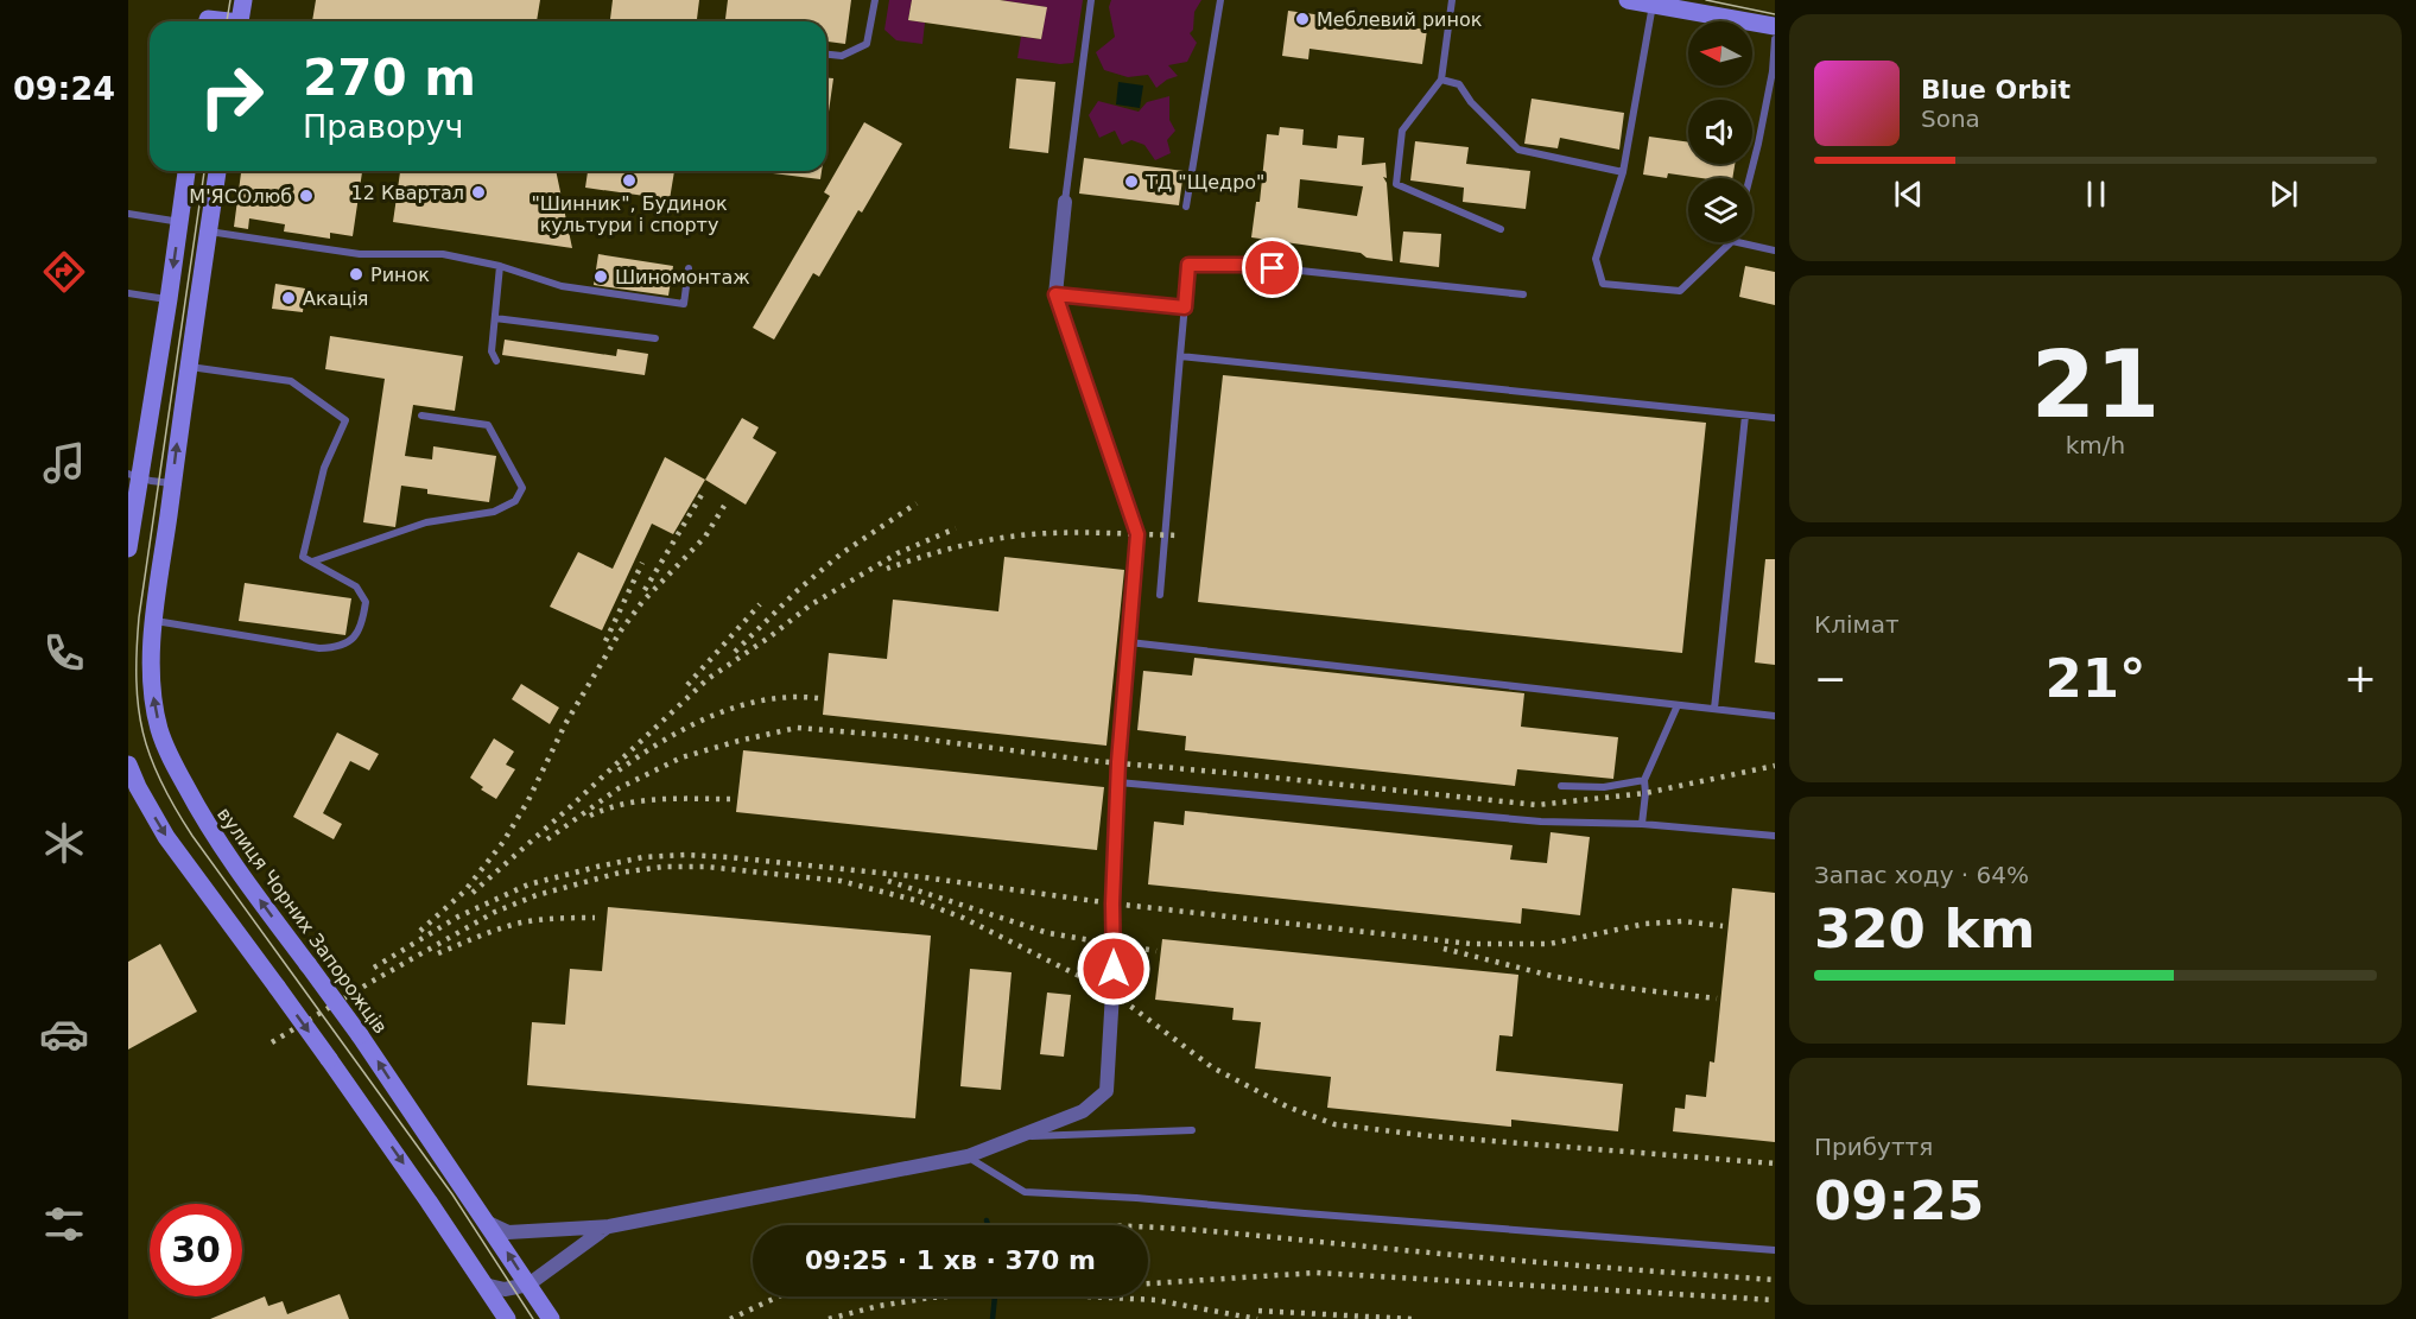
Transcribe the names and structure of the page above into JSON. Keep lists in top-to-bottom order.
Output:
{
  "streets": {
    "main road": ["вулиця Чорних Запорожців"]
  },
  "places": [
    "Меблевий ринок",
    "\"Шинник\", Будинок культури і спорту",
    "ТД \"Щедро\"",
    "12 Квартал",
    "М'ЯСОлюб",
    "Ринок",
    "Шиномонтаж",
    "Акація"
  ],
  "north": "left",
  "page": {
    "tabs": "09:24",
    "turn": ["270 m", "Праворуч"],
    "song": ["Blue Orbit", "Sona"],
    "tile": [
      ["21", "km/h"],
      "Клімат",
      ["Запас ходу · 64%", "320 km"],
      ["Прибуття", "09:25"]
    ],
    "heat": ["−", "21°", "+"],
    "limit": "30",
    "trip": "09:25 · 1 хв · 370 m"
  }
}
